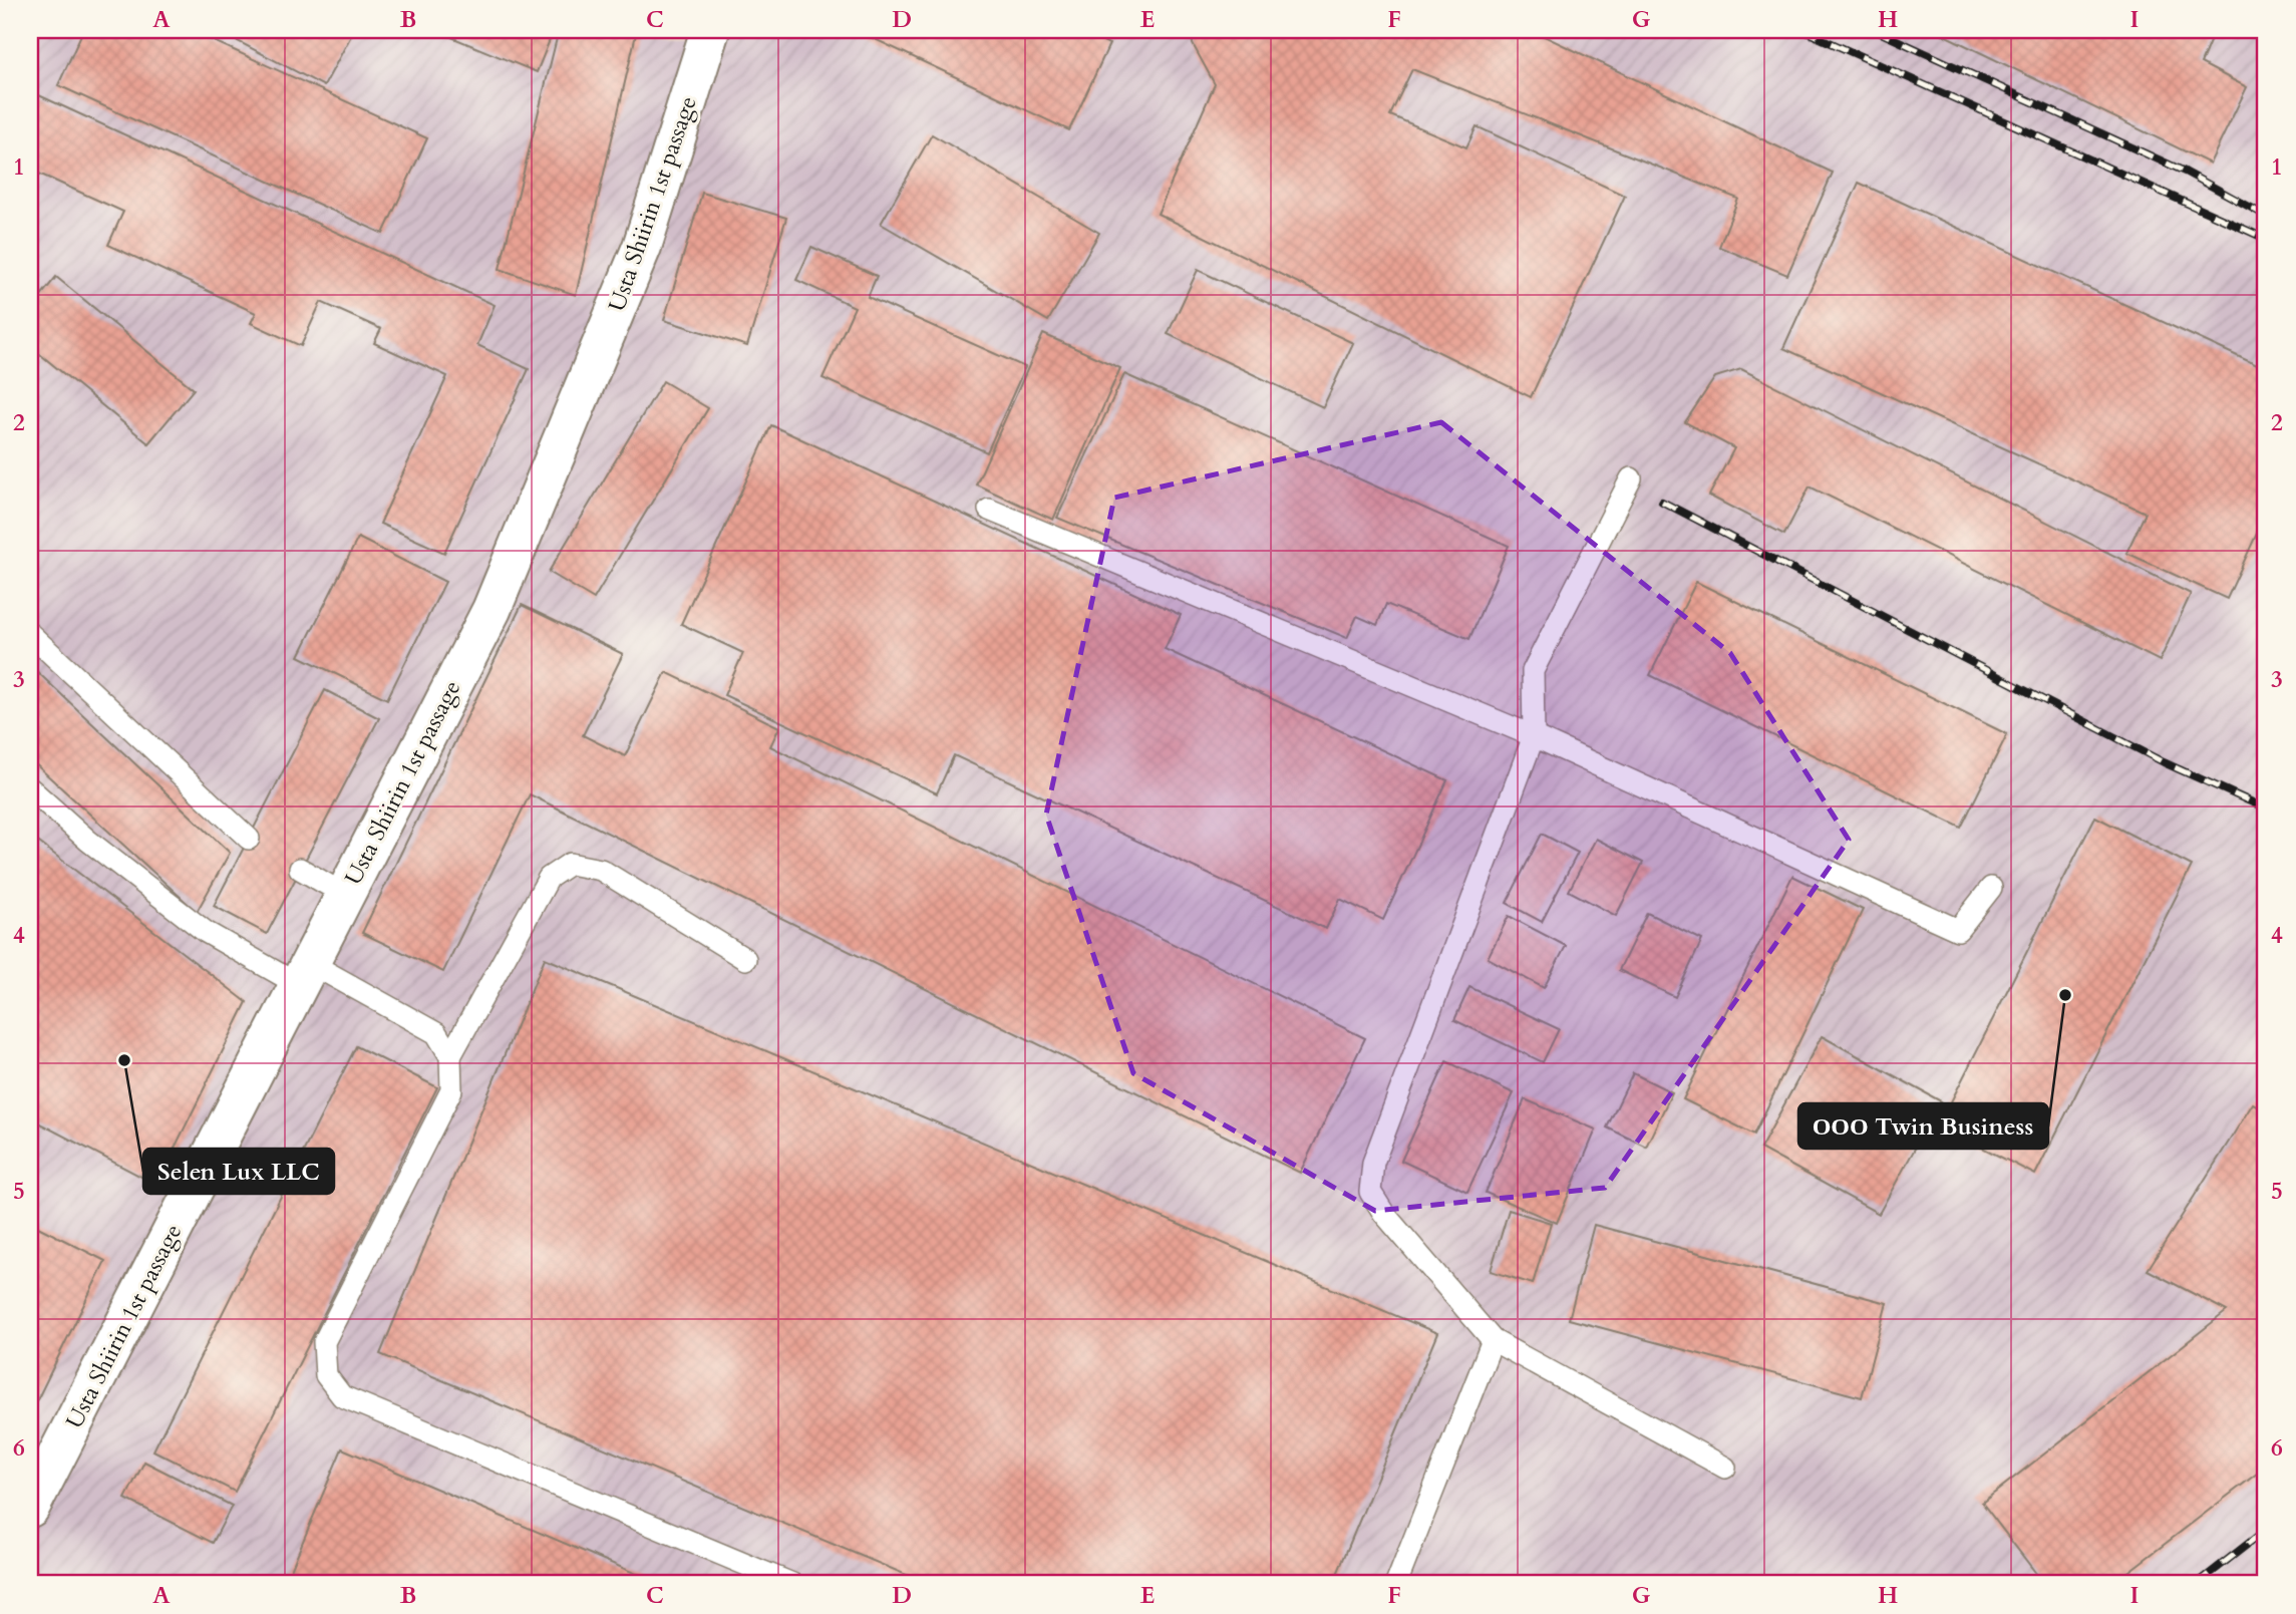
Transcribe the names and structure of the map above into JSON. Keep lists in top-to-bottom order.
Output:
{
  "streets": {
    "street": ["Usta Shiirin 1st passage"]
  },
  "places": ["ООО Twin Business", "Selen Lux LLC"],
  "grid": {
    "columns": [
      "A",
      "B",
      "C",
      "D",
      "E",
      "F",
      "G",
      "H",
      "I"
    ],
    "rows": [
      "1",
      "2",
      "3",
      "4",
      "5",
      "6"
    ]
  }
}
